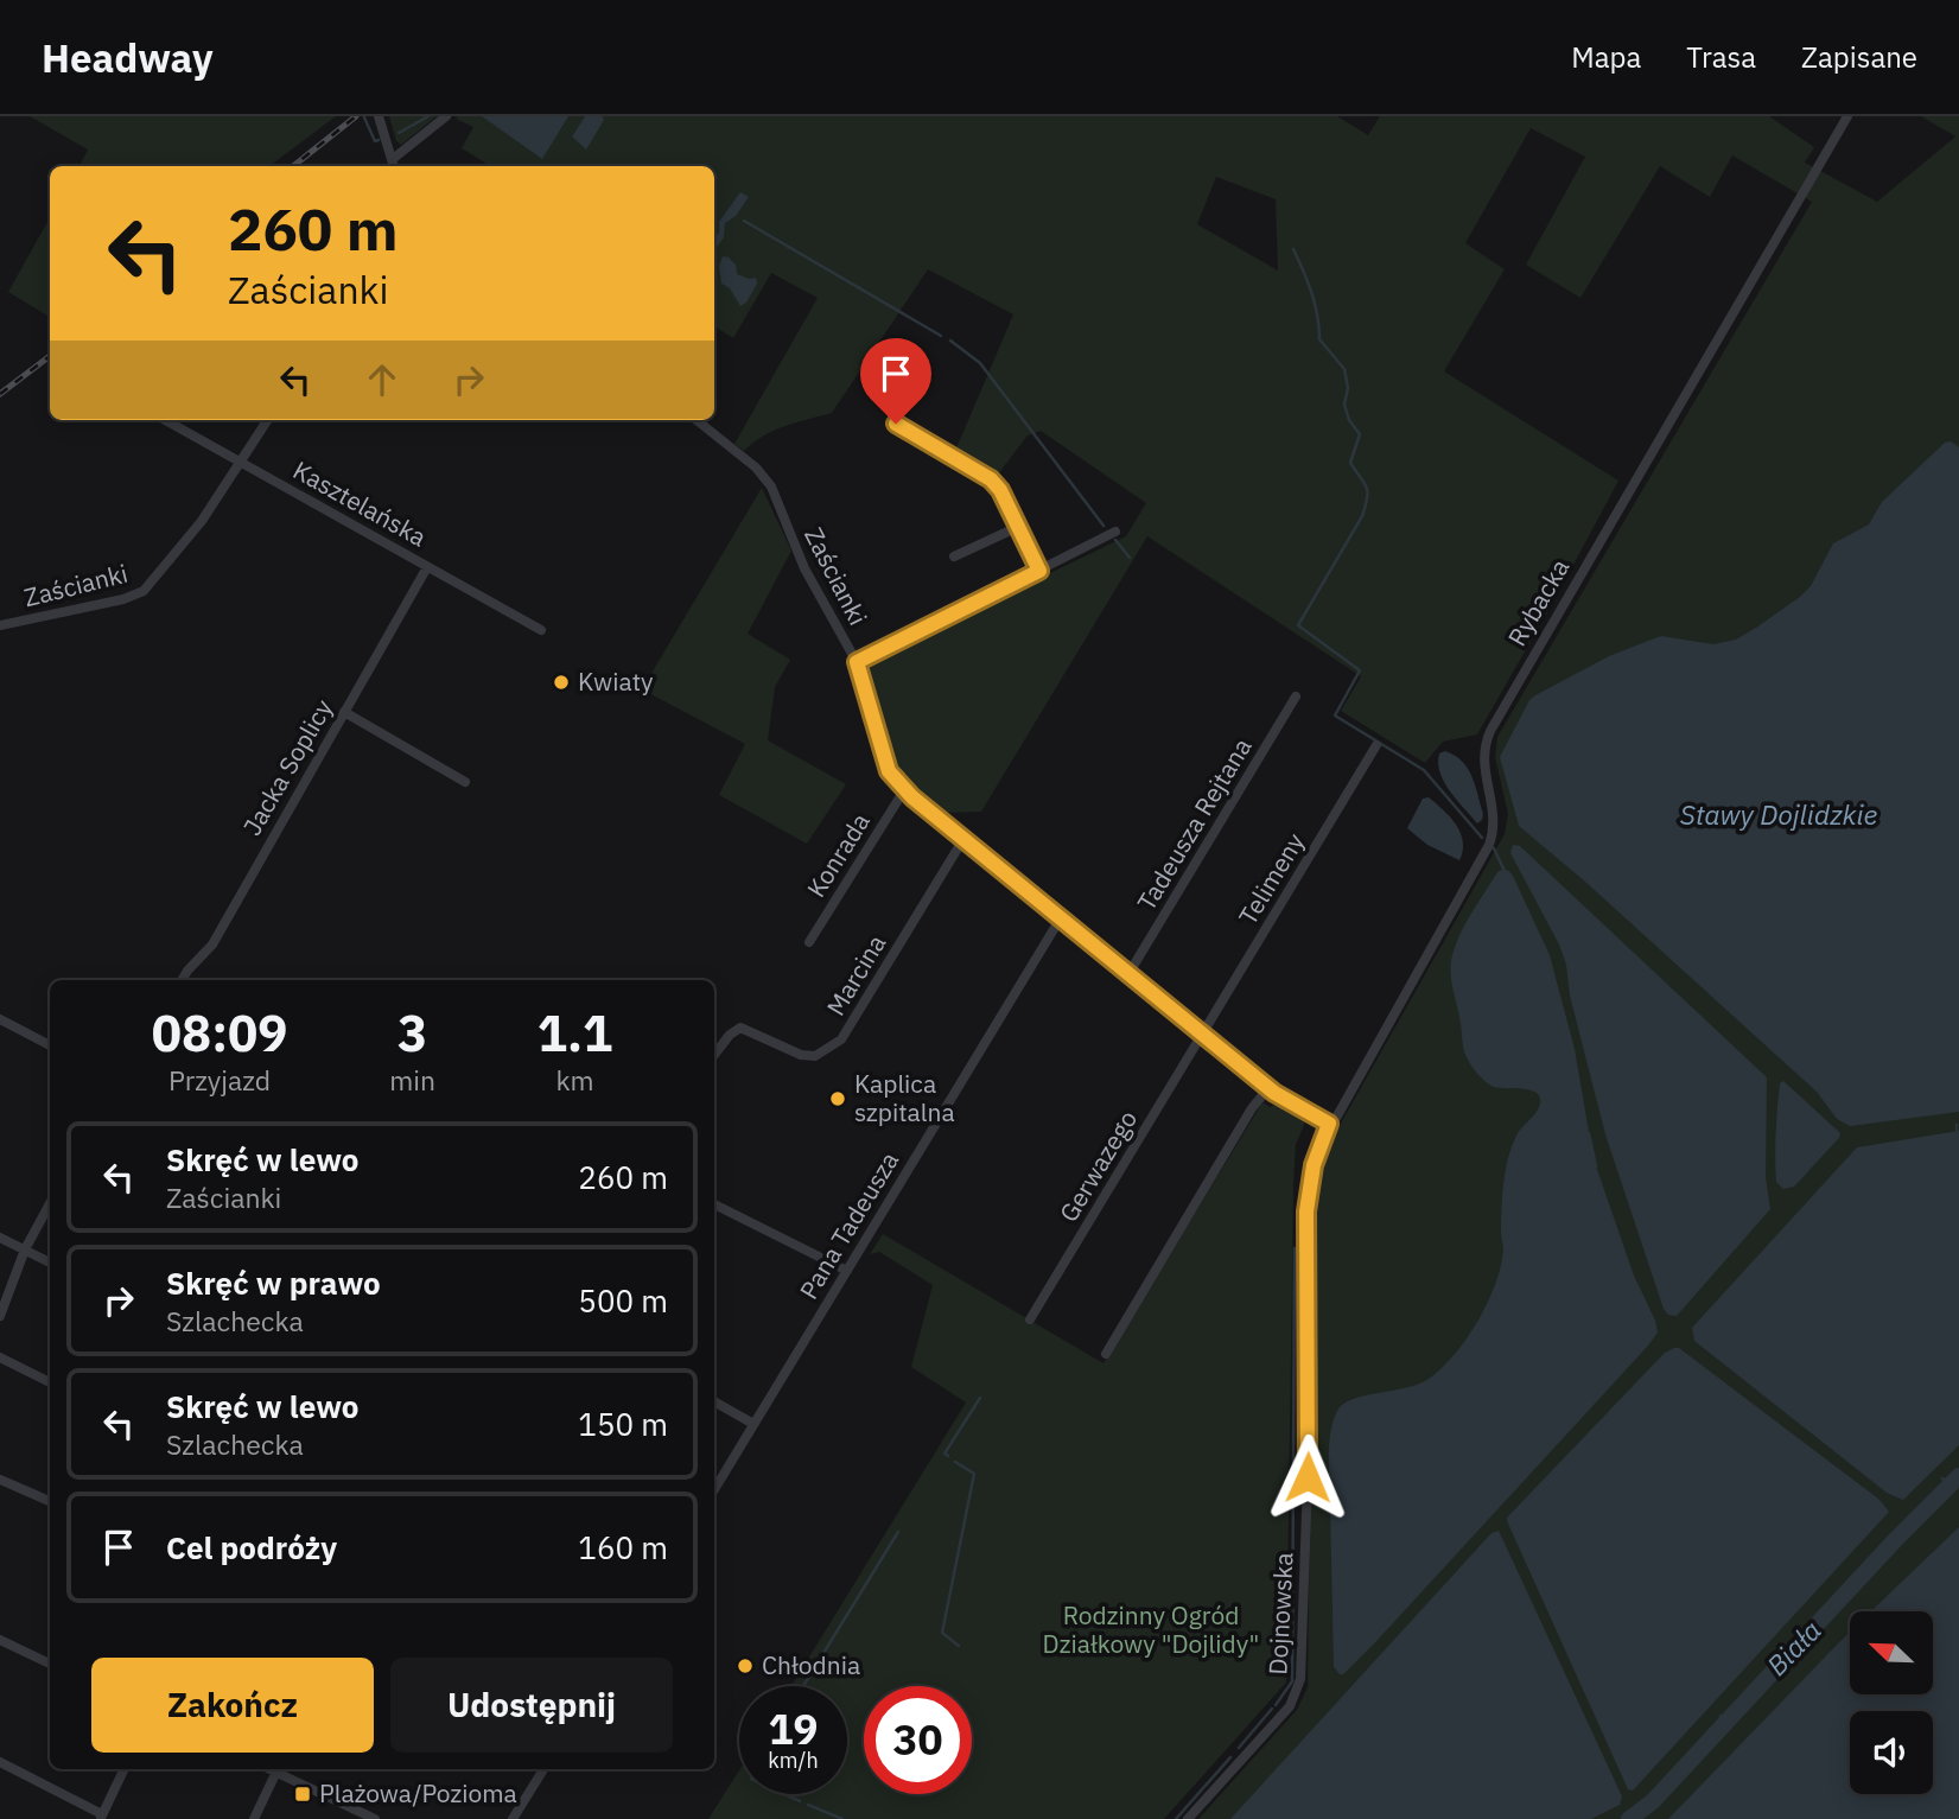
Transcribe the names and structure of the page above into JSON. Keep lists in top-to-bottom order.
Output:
{
  "streets": {
    "street": [
      "Kasztelańska",
      "Zaścianki",
      "Rybacka",
      "Jacka Soplicy",
      "Tadeusza Rejtana",
      "Konrada",
      "Telimeny",
      "Marcina",
      "Gerwazego",
      "Pana Tadeusza",
      "Dojnowska"
    ]
  },
  "crossings": [
    ["Kasztelańska", "Zaścianki"],
    ["Kasztelańska", "Jacka Soplicy"],
    ["Zaścianki", "Rybacka"],
    ["Zaścianki", "Tadeusza Rejtana"],
    ["Zaścianki", "Konrada"],
    ["Zaścianki", "Telimeny"],
    ["Zaścianki", "Marcina"],
    ["Zaścianki", "Gerwazego"],
    ["Zaścianki", "Pana Tadeusza"],
    ["Zaścianki", "Dojnowska"],
    ["Rybacka", "Dojnowska"],
    ["Telimeny", "Gerwazego"]
  ],
  "water": ["Stawy Dojlidzkie", "Biała"],
  "parks": ["Rodzinny Ogród Działkowy \"Dojlidy\""],
  "places": {
    "other": ["Kwiaty", "Kaplica szpitalna", "Chłodnia"],
    "transit": ["Plażowa/Pozioma"]
  },
  "north": "top left",
  "page": {
    "header": "Headway",
    "nav": ["Mapa", "Trasa", "Zapisane"],
    "turn": ["260 m", "Zaścianki"],
    "eta": [
      "08:09",
      "Przyjazd",
      "3",
      "min",
      "1.1",
      "km"
    ],
    "list": [
      {
        "name": "Skręć w lewo",
        "note": "Zaścianki",
        "value": "260 m"
      },
      {
        "name": "Skręć w prawo",
        "note": "Szlachecka",
        "value": "500 m"
      },
      {
        "name": "Skręć w lewo",
        "note": "Szlachecka",
        "value": "150 m"
      },
      {
        "name": "Cel podróży",
        "value": "160 m"
      }
    ],
    "buttons": ["Zakończ", "Udostępnij"],
    "speed": "19 km/h",
    "limit": "30"
  }
}
